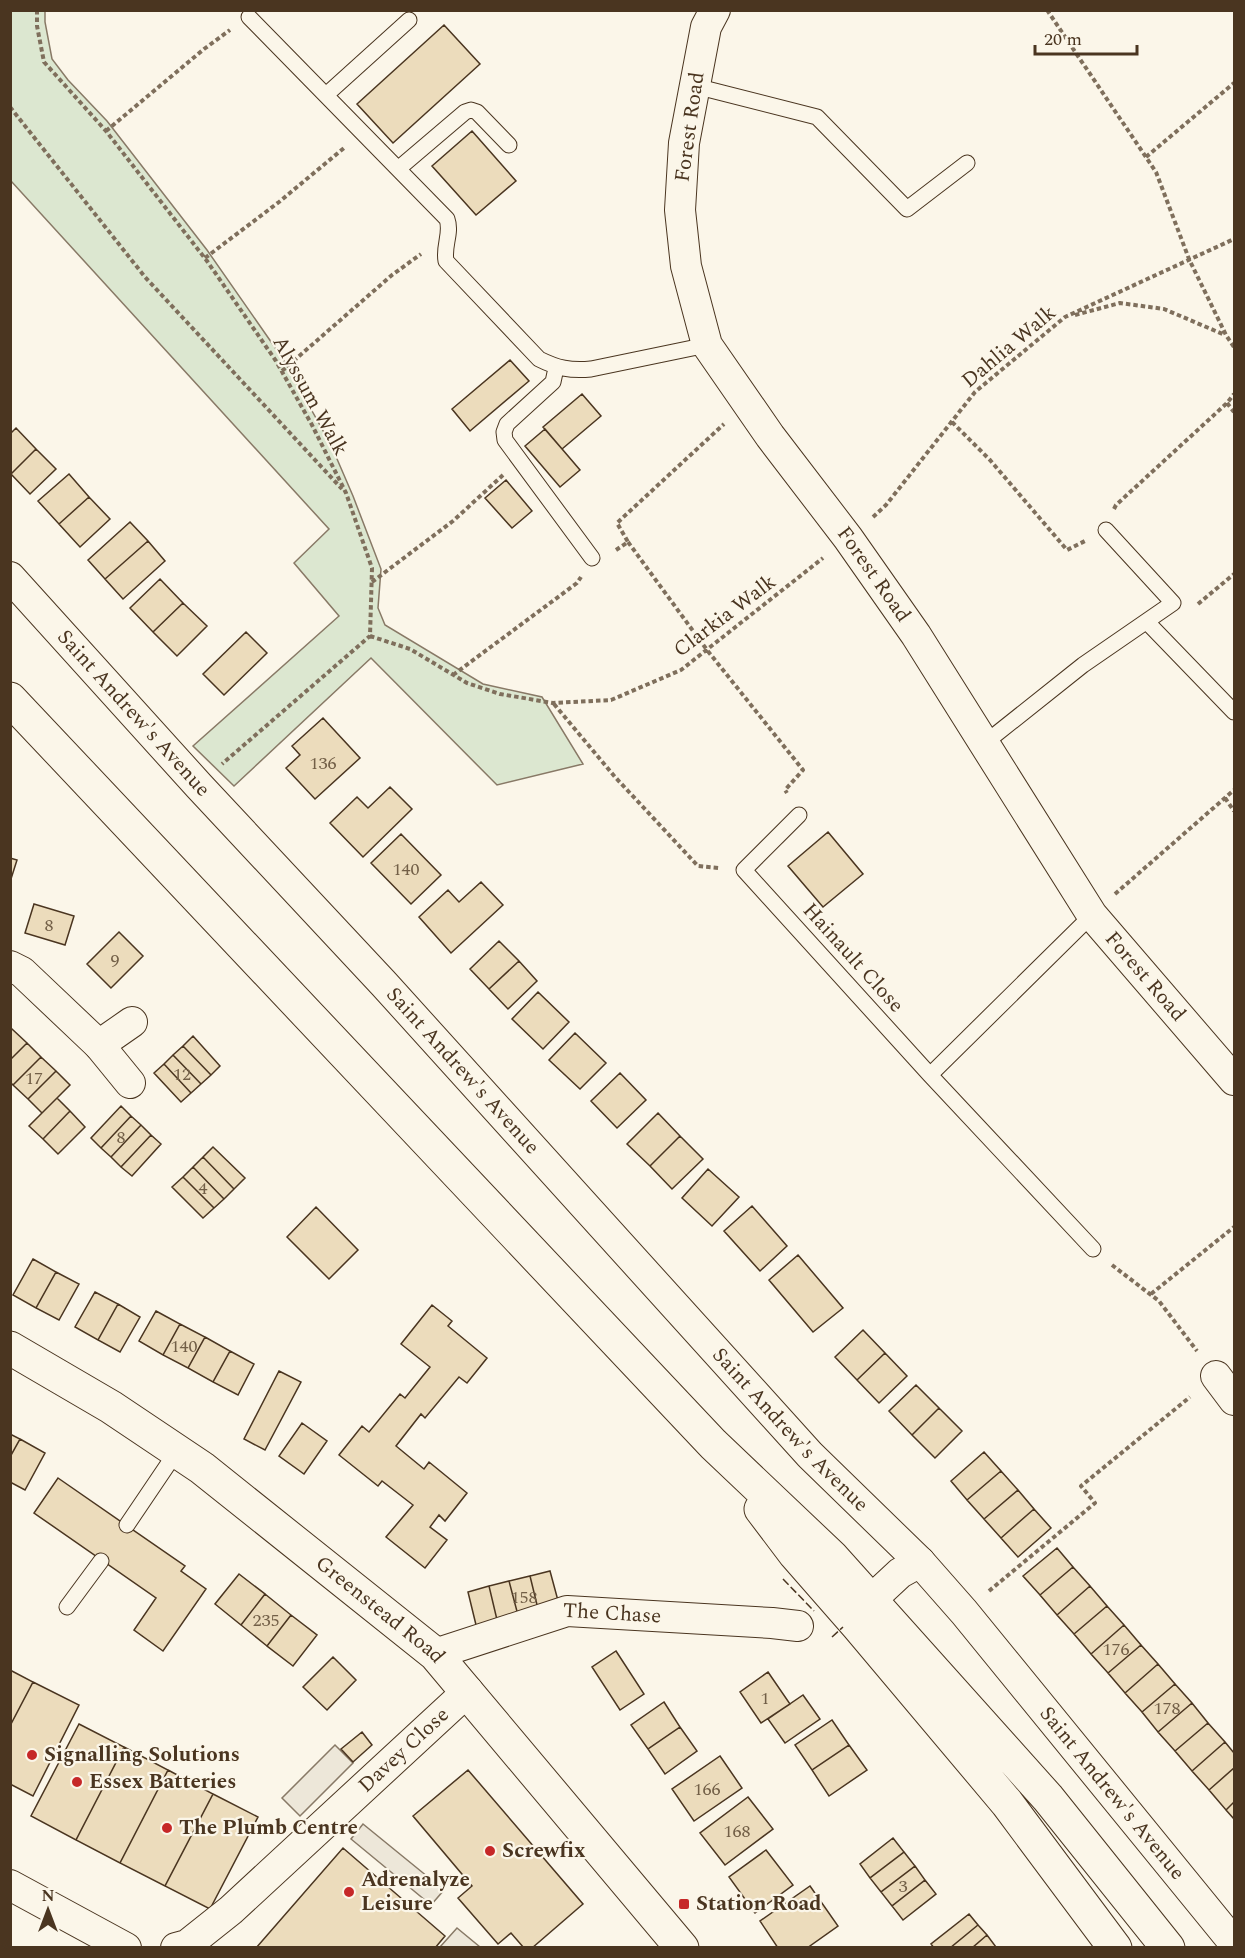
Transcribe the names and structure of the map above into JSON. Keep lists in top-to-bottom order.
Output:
{
  "streets": {
    "main road": ["Greenstead Road"],
    "street": [
      "Forest Road",
      "Saint Andrew's Avenue",
      "The Chase",
      "Davey Close"
    ],
    "lane": ["Hainault Close"],
    "path": ["Dahlia Walk", "Alyssum Walk", "Clarkia Walk"]
  },
  "crossings": [
    ["Forest Road", "Dahlia Walk"],
    ["Forest Road", "Clarkia Walk"],
    ["Dahlia Walk", "Clarkia Walk"],
    ["Alyssum Walk", "Clarkia Walk"],
    ["Greenstead Road", "The Chase"],
    ["Greenstead Road", "Davey Close"]
  ],
  "places": {
    "other": [
      "Signalling Solutions",
      "Essex Batteries",
      "The Plumb Centre",
      "Screwfix",
      "Adrenalyze Leisure"
    ],
    "transit": ["Station Road"]
  },
  "house_numbers": [
    "136",
    "140",
    "8",
    "9",
    "12",
    "17",
    "8",
    "4",
    "140",
    "158",
    "235",
    "176",
    "1",
    "178",
    "166",
    "168",
    "3"
  ],
  "scale_bar": "20 m",
  "north": "top"
}
